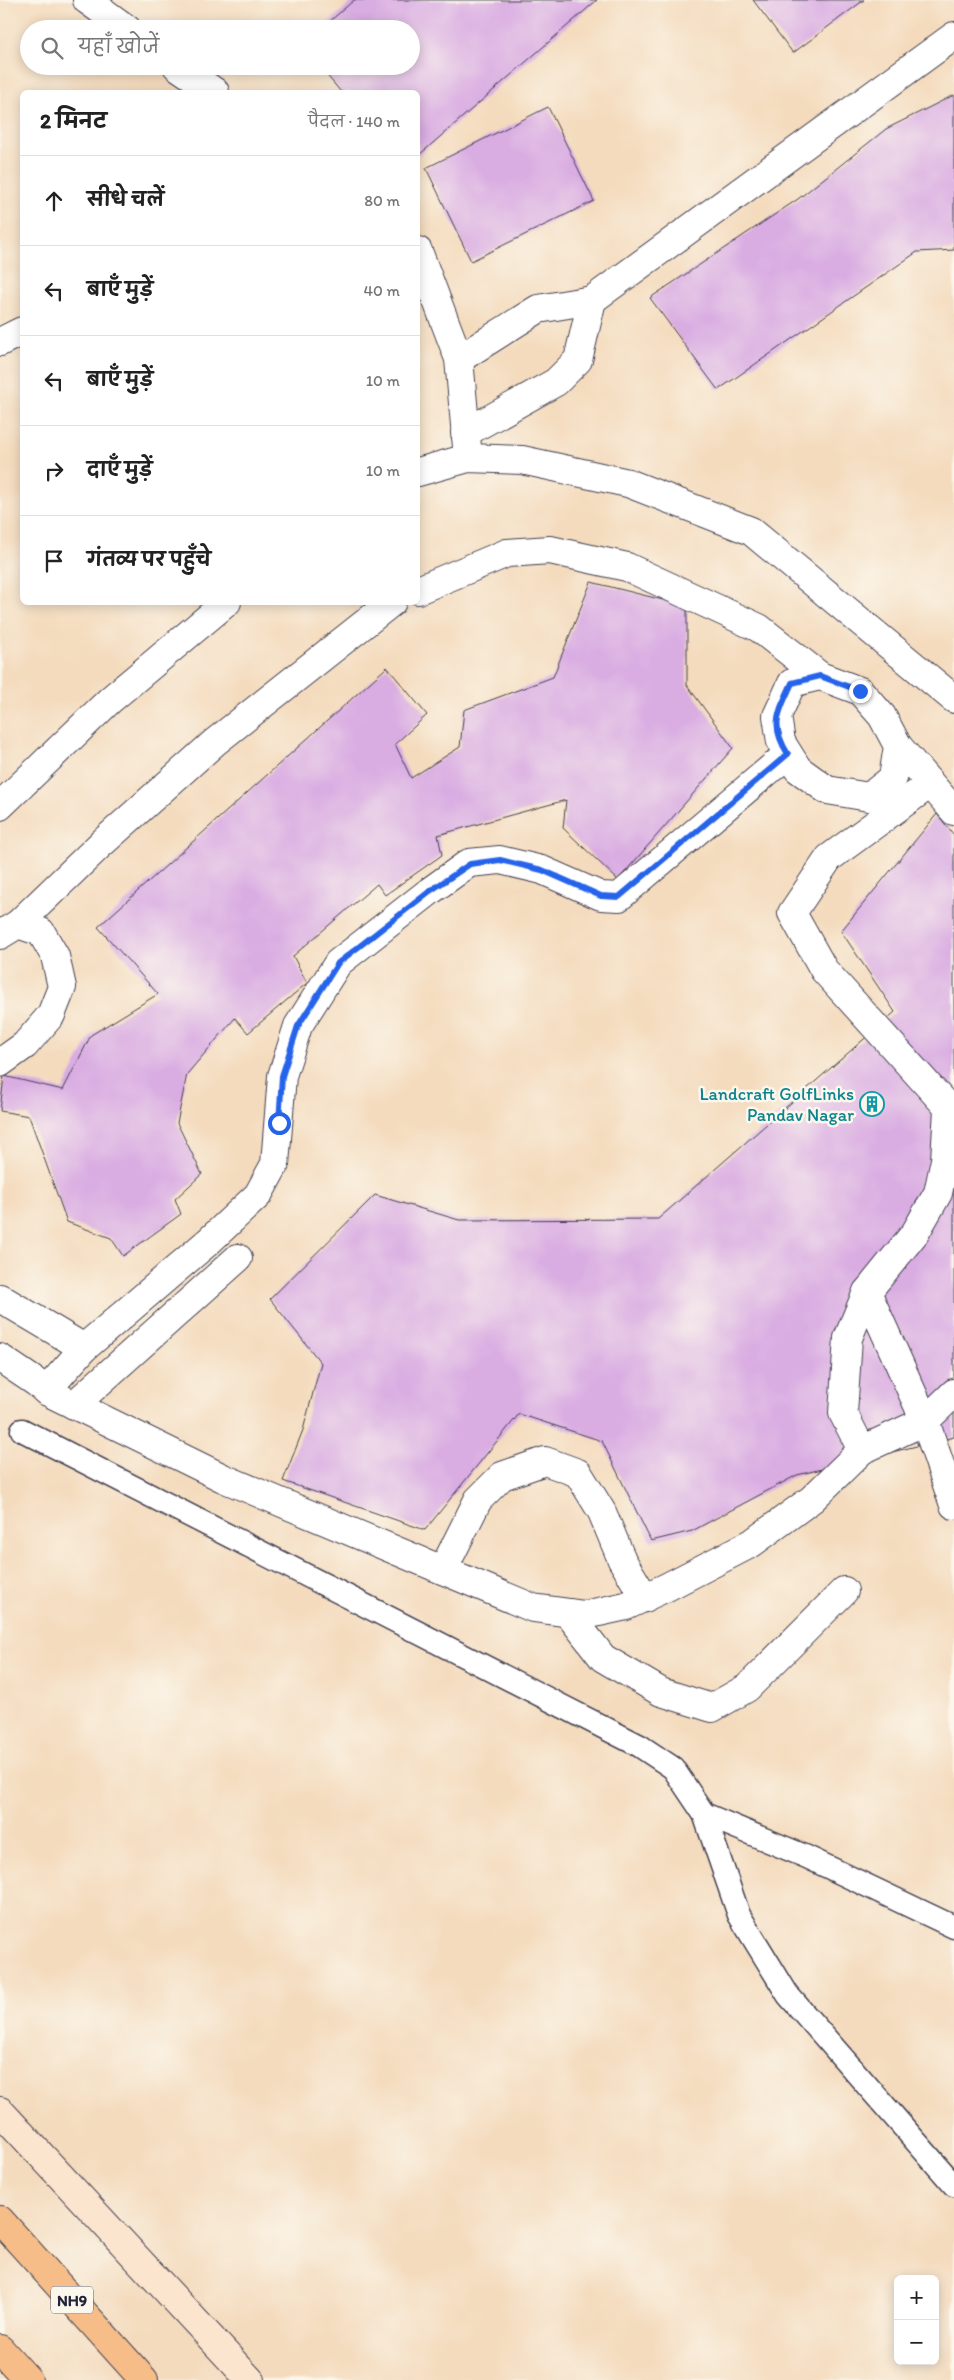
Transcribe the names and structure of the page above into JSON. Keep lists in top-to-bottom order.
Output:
{
  "streets": {
    "highway": ["NH9"]
  },
  "places": {
    "building": ["Landcraft GolfLinks Pandav Nagar"]
  },
  "page": {
    "search": "यहाँ खोजें",
    "heading": ["2 मिनट", "पैदल · 140 m"],
    "list": [
      ["सीधे चलें", "80 m"],
      ["बाएँ मुड़ें", "40 m"],
      ["बाएँ मुड़ें", "10 m"],
      ["दाएँ मुड़ें", "10 m"],
      "गंतव्य पर पहुँचे"
    ],
    "map_buttons": ["+", "−"]
  }
}
